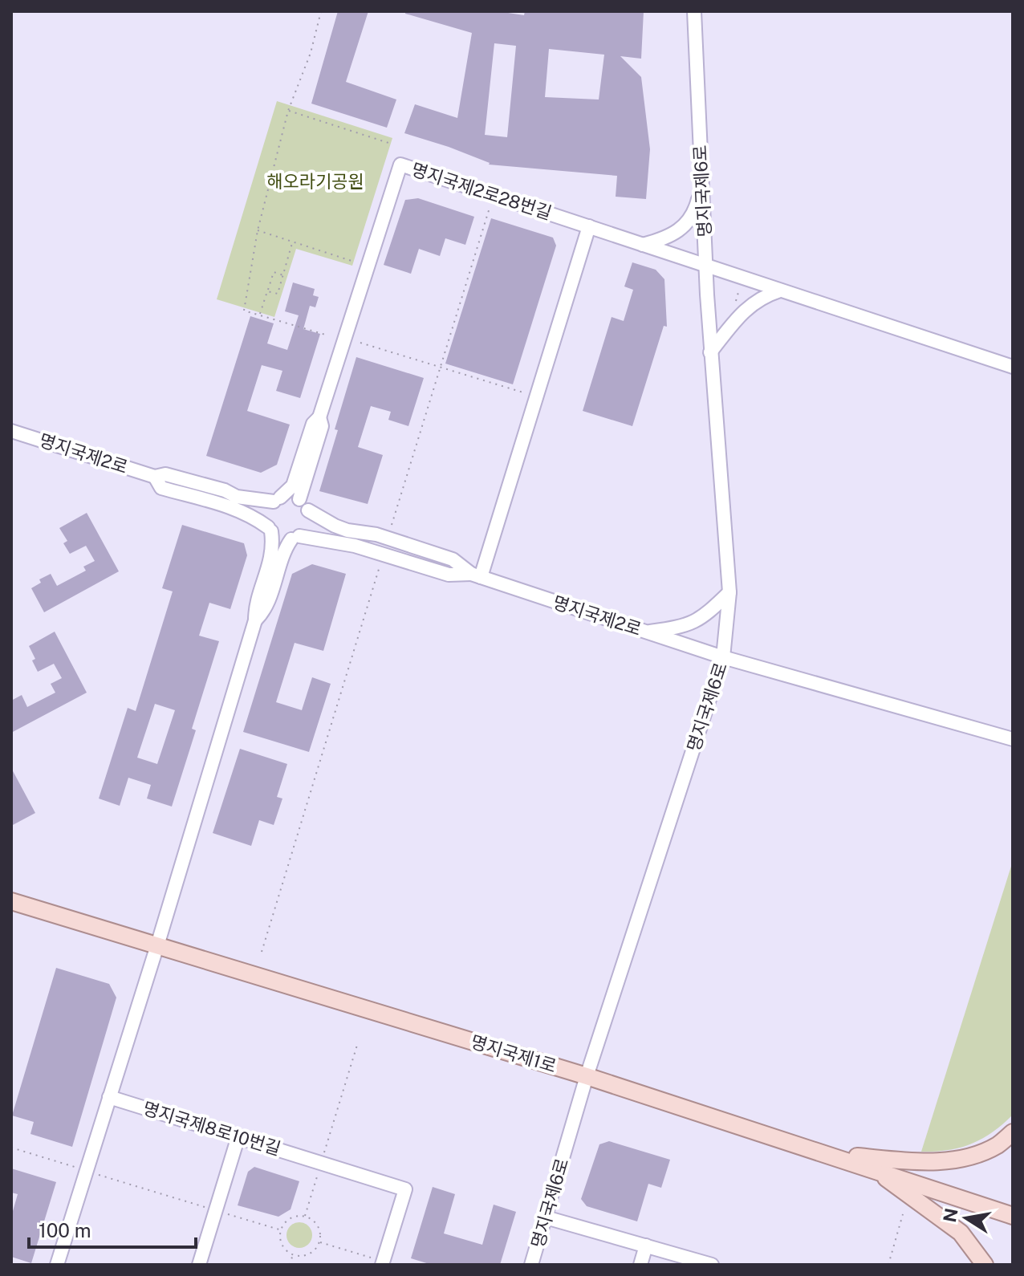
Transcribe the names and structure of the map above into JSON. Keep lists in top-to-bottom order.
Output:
{
  "streets": {
    "main road": ["명지국제1로"],
    "street": [
      "명지국제2로28번길",
      "명지국제6로",
      "명지국제2로",
      "명지국제8로10번길"
    ]
  },
  "crossings": [
    ["명지국제2로28번길", "명지국제6로"],
    ["명지국제2로28번길", "명지국제2로"],
    ["명지국제6로", "명지국제2로"],
    ["명지국제6로", "명지국제1로"]
  ],
  "parks": ["해오라기공원"],
  "scale_bar": "100 m",
  "north": "left"
}
